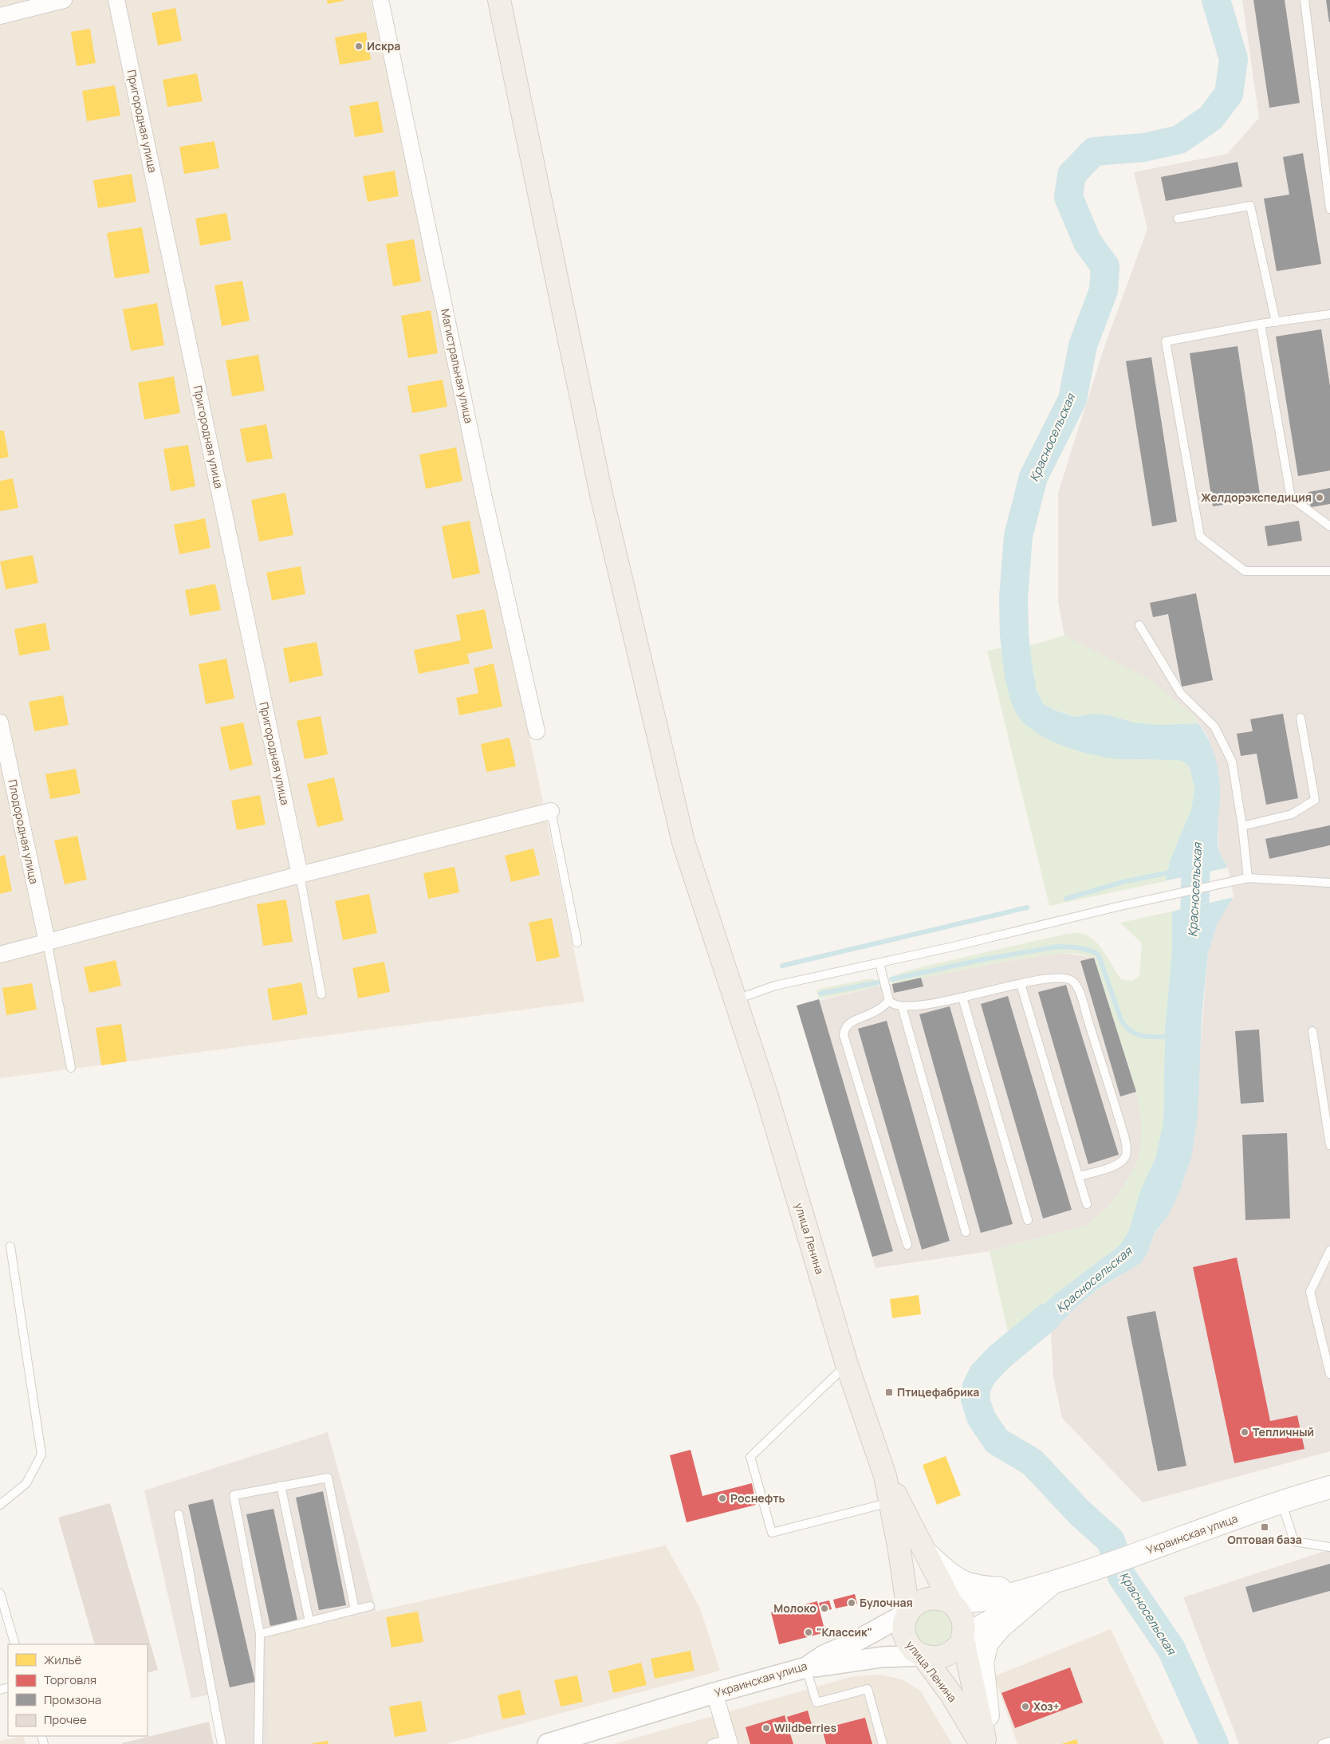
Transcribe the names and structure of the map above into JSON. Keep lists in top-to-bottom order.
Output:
{
  "streets": {
    "main road": ["улица Ленина", "Украинская улица"],
    "street": ["Пригородная улица", "Магистральная улица", "Плодородная улица"]
  },
  "crossings": [
    ["улица Ленина", "Украинская улица"]
  ],
  "water": ["Красносельская"],
  "places": {
    "other": [
      "Искра",
      "Желдорэкспедиция",
      "Тепличный",
      "Роснефть",
      "Булочная",
      "Молоко",
      "\"Классик\"",
      "Хоз+",
      "Wildberries"
    ],
    "transit": ["Птицефабрика", "Оптовая база"]
  },
  "legend": [
    "Жильё",
    "Торговля",
    "Промзона",
    "Прочее"
  ]
}
